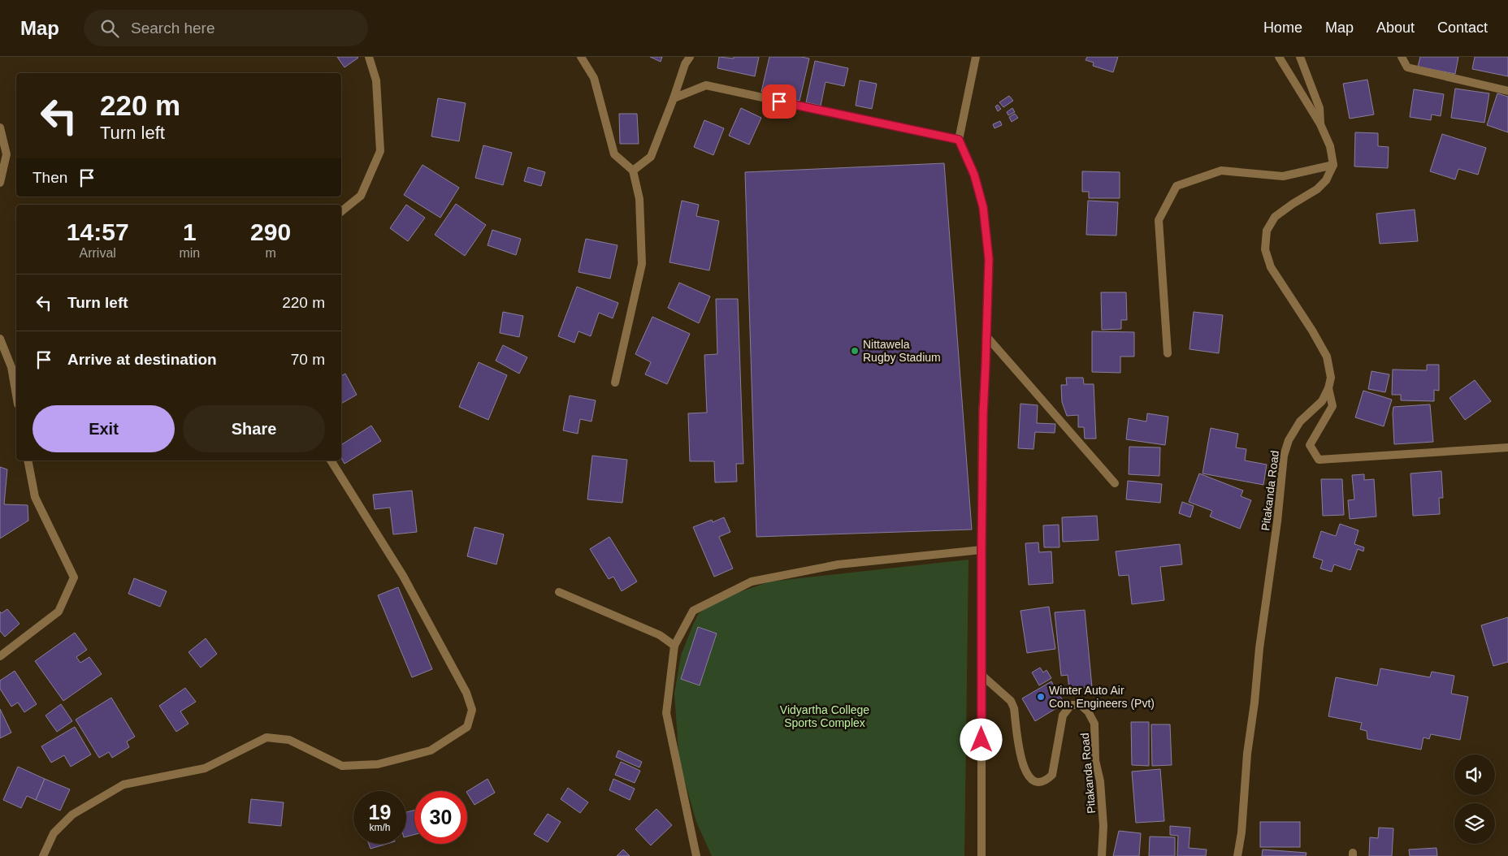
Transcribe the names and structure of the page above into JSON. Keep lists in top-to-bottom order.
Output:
{
  "streets": {
    "street": ["Pitakanda Road"]
  },
  "parks": ["Vidyartha College Sports Complex"],
  "places": ["Nittawela Rugby Stadium", "Winter Auto Air Con. Engineers (Pvt)"],
  "page": {
    "header": "Map",
    "search": "Search here",
    "nav": [
      "Home",
      "Map",
      "About",
      "Contact"
    ],
    "turn": ["220 m", "Turn left"],
    "then": "Then",
    "eta": [
      "14:57",
      "Arrival",
      "1",
      "min",
      "290",
      "m"
    ],
    "list": [
      {
        "name": "Turn left",
        "value": "220 m"
      },
      {
        "name": "Arrive at destination",
        "value": "70 m"
      }
    ],
    "buttons": ["Exit", "Share"],
    "speed": "19 km/h",
    "limit": "30"
  }
}
